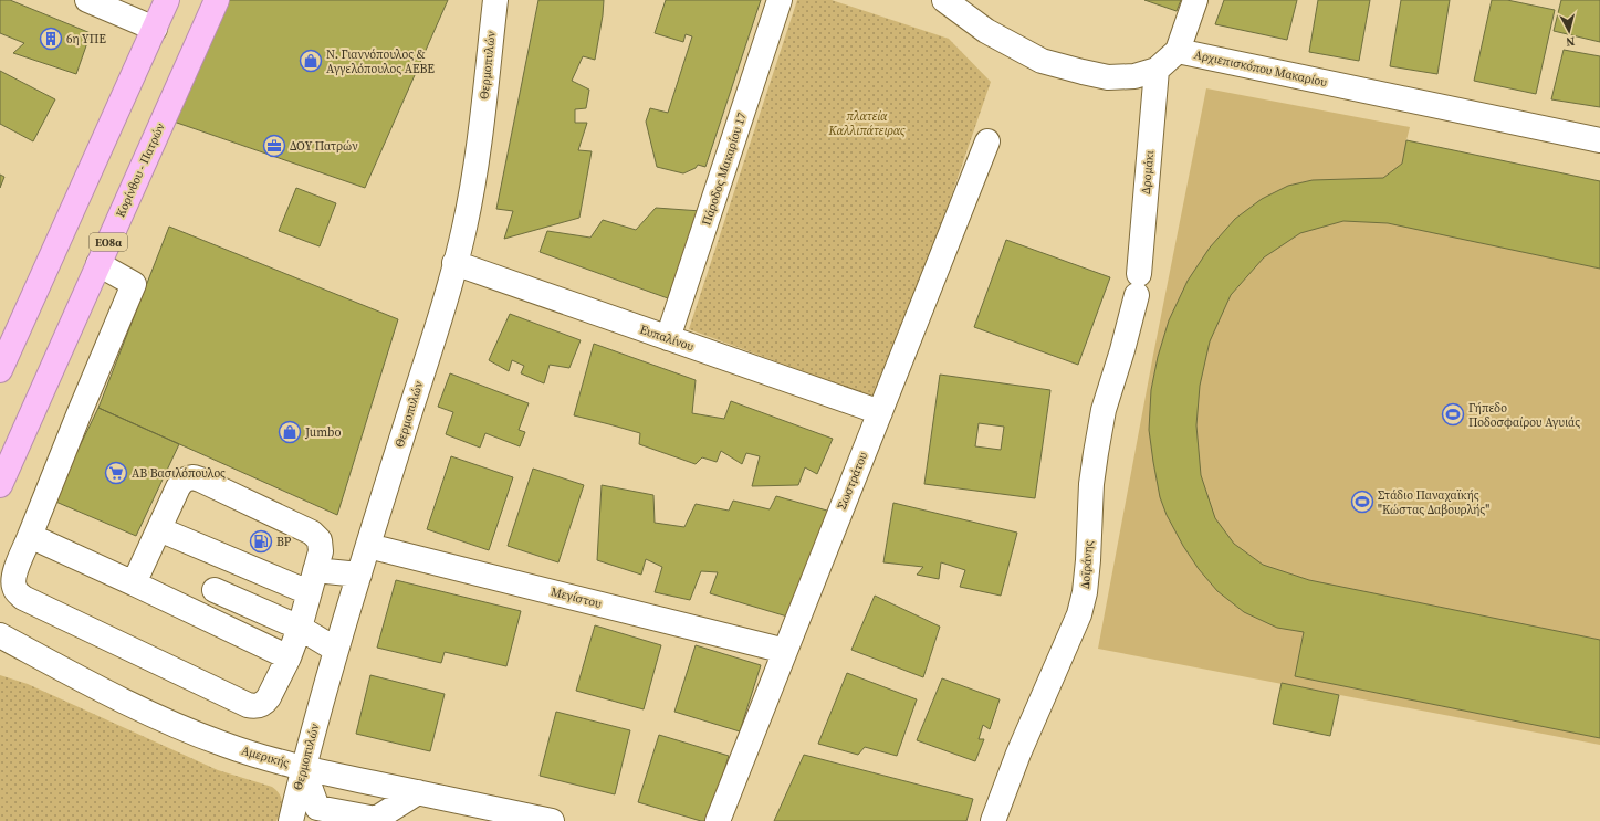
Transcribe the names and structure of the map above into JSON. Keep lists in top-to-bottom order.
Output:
{
  "streets": {
    "highway": ["Κορίνθου - Πατρών", "ΕΟ8α"],
    "street": [
      "Θερμοπυλών",
      "Αρχιεπισκόπου Μακαρίου",
      "Πάροδος Μακαρίου 17",
      "Δρομάκι",
      "Ευπαλίνου",
      "Σωστράτου",
      "Δοϊράνης",
      "Μεγίστου",
      "Αμερικής"
    ]
  },
  "crossings": [
    ["Θερμοπυλών", "Ευπαλίνου"],
    ["Θερμοπυλών", "Μεγίστου"],
    ["Θερμοπυλών", "Αμερικής"],
    ["Αρχιεπισκόπου Μακαρίου", "Δρομάκι"],
    ["Πάροδος Μακαρίου 17", "Ευπαλίνου"],
    ["Δρομάκι", "Δοϊράνης"],
    ["Ευπαλίνου", "Σωστράτου"],
    ["Σωστράτου", "Μεγίστου"]
  ],
  "parks": ["πλατεία Καλλιπάτειρας"],
  "places": {
    "building": ["6η ΥΠΕ"],
    "shop": ["Ν. Γιαννόπουλος & Αγγελόπουλος ΑΕΒΕ", "Jumbo"],
    "office": ["ΔΟΥ Πατρών"],
    "sports": ["Γήπεδο Ποδοσφαίρου Αγυιάς", "Στάδιο Παναχαϊκής \"Κώστας Δαβουρλής\""],
    "supermarket": ["ΑΒ Βασιλόπουλος"],
    "fuel station": ["BP"]
  },
  "north": "bottom"
}
